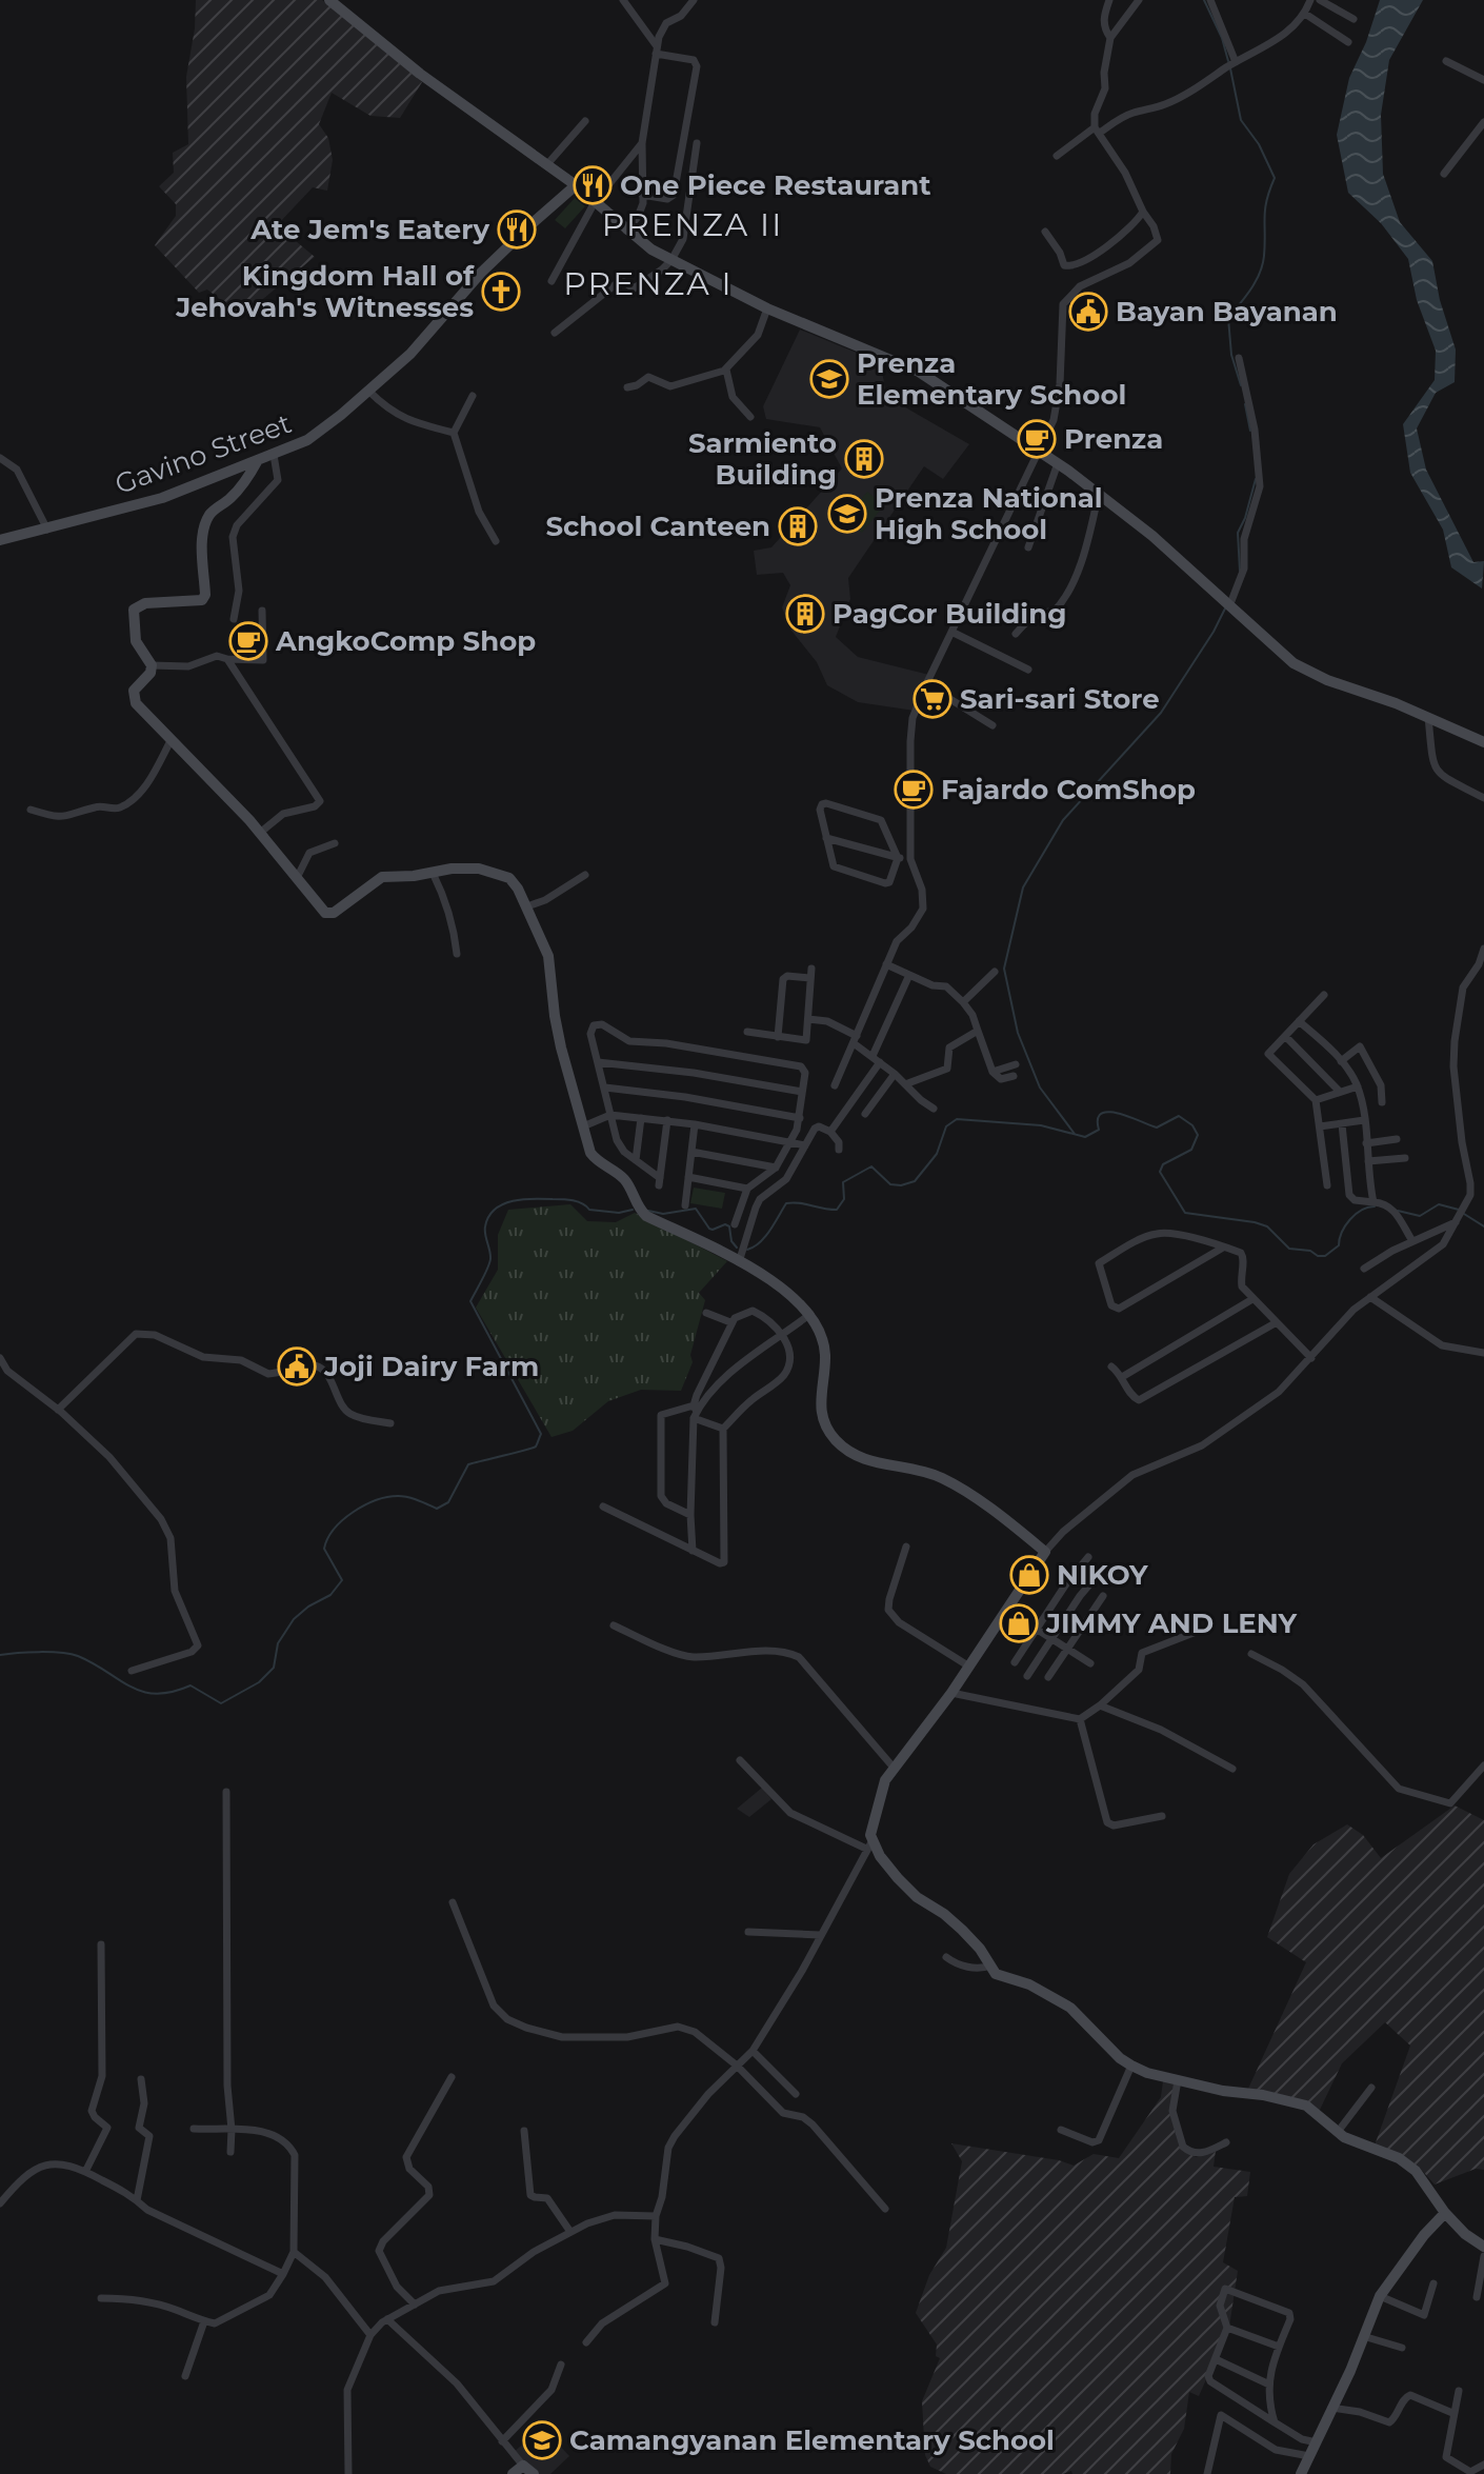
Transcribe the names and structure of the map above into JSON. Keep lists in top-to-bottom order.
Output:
{
  "streets": {
    "street": ["Gavino Street"]
  },
  "districts": ["PRENZA II", "PRENZA I"],
  "places": {
    "restaurant": ["One Piece Restaurant", "Ate Jem's Eatery"],
    "church": ["Kingdom Hall of Jehovah's Witnesses"],
    "public building": ["Bayan Bayanan", "Joji Dairy Farm"],
    "school or university": ["Prenza Elementary School", "Prenza National High School", "Camangyanan Elementary School"],
    "cafe": ["Prenza", "AngkoComp Shop", "Fajardo ComShop"],
    "building": ["Sarmiento Building", "School Canteen", "PagCor Building"],
    "supermarket": ["Sari-sari Store"],
    "shop": ["NIKOY", "JIMMY AND LENY"]
  }
}
